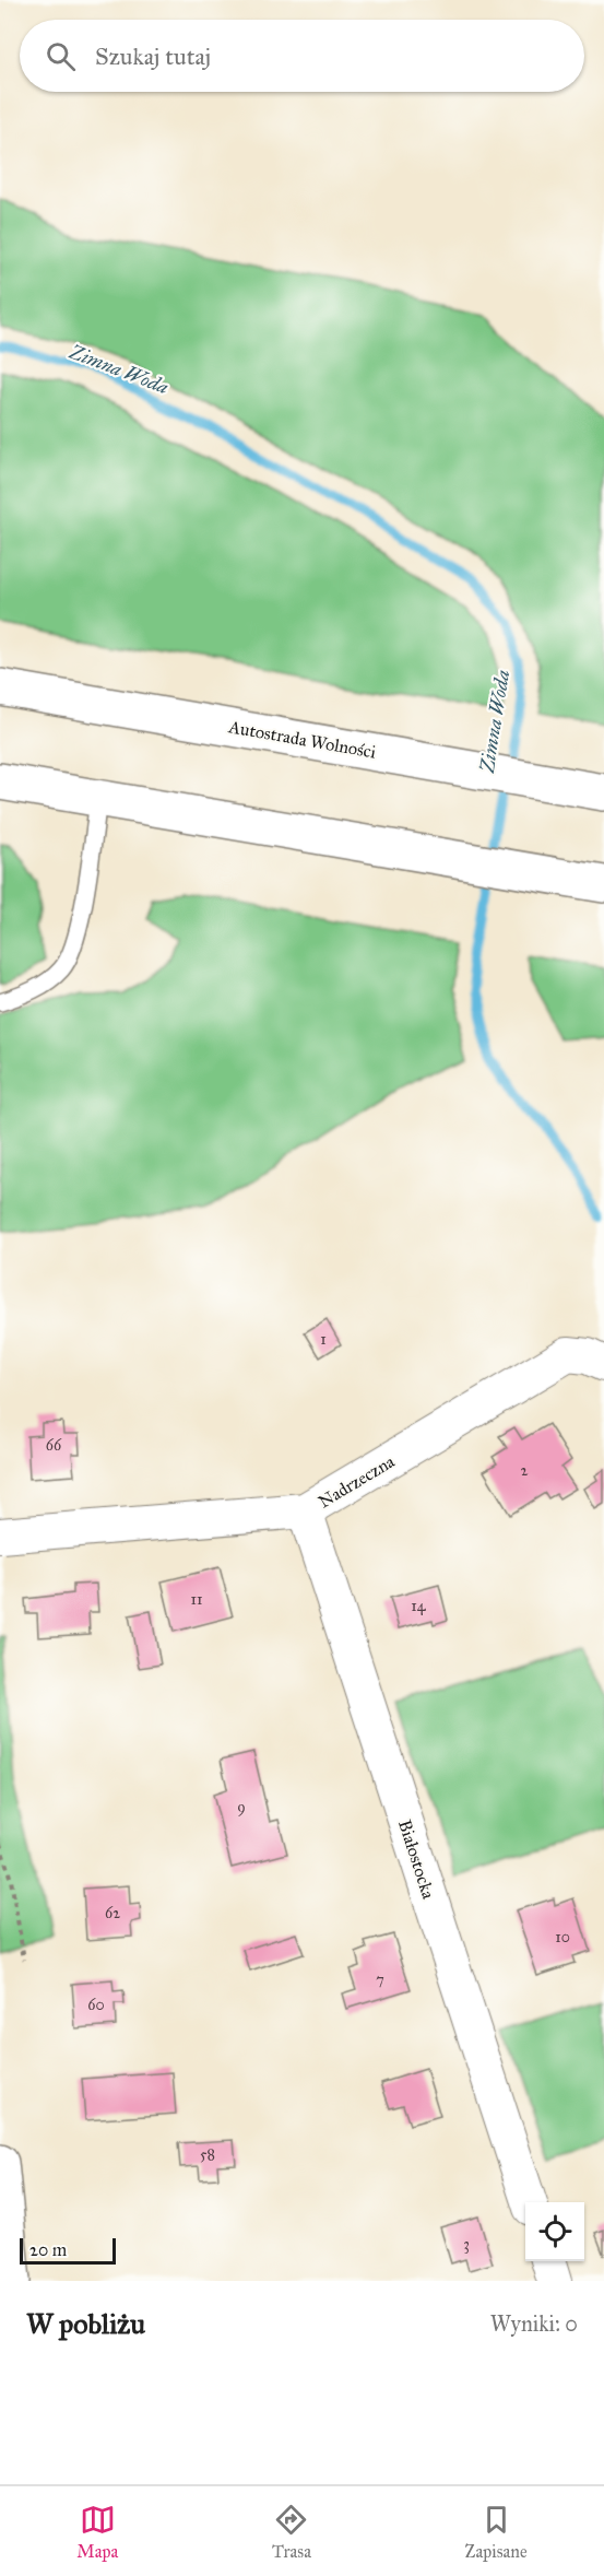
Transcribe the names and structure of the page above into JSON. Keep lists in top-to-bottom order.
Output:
{
  "streets": {
    "main road": ["Autostrada Wolności"],
    "street": ["Nadrzeczna", "Białostocka"]
  },
  "crossings": [
    ["Nadrzeczna", "Białostocka"]
  ],
  "water": ["Zimna Woda"],
  "house_numbers": [
    "1",
    "66",
    "2",
    "11",
    "14",
    "9",
    "62",
    "10",
    "7",
    "60",
    "58",
    "3"
  ],
  "scale_bar": "20 m",
  "page": {
    "search": "Szukaj tutaj",
    "scale": "20 m",
    "heading": ["W pobliżu", "Wyniki: 0"],
    "nav": ["Mapa", "Trasa", "Zapisane"]
  }
}
